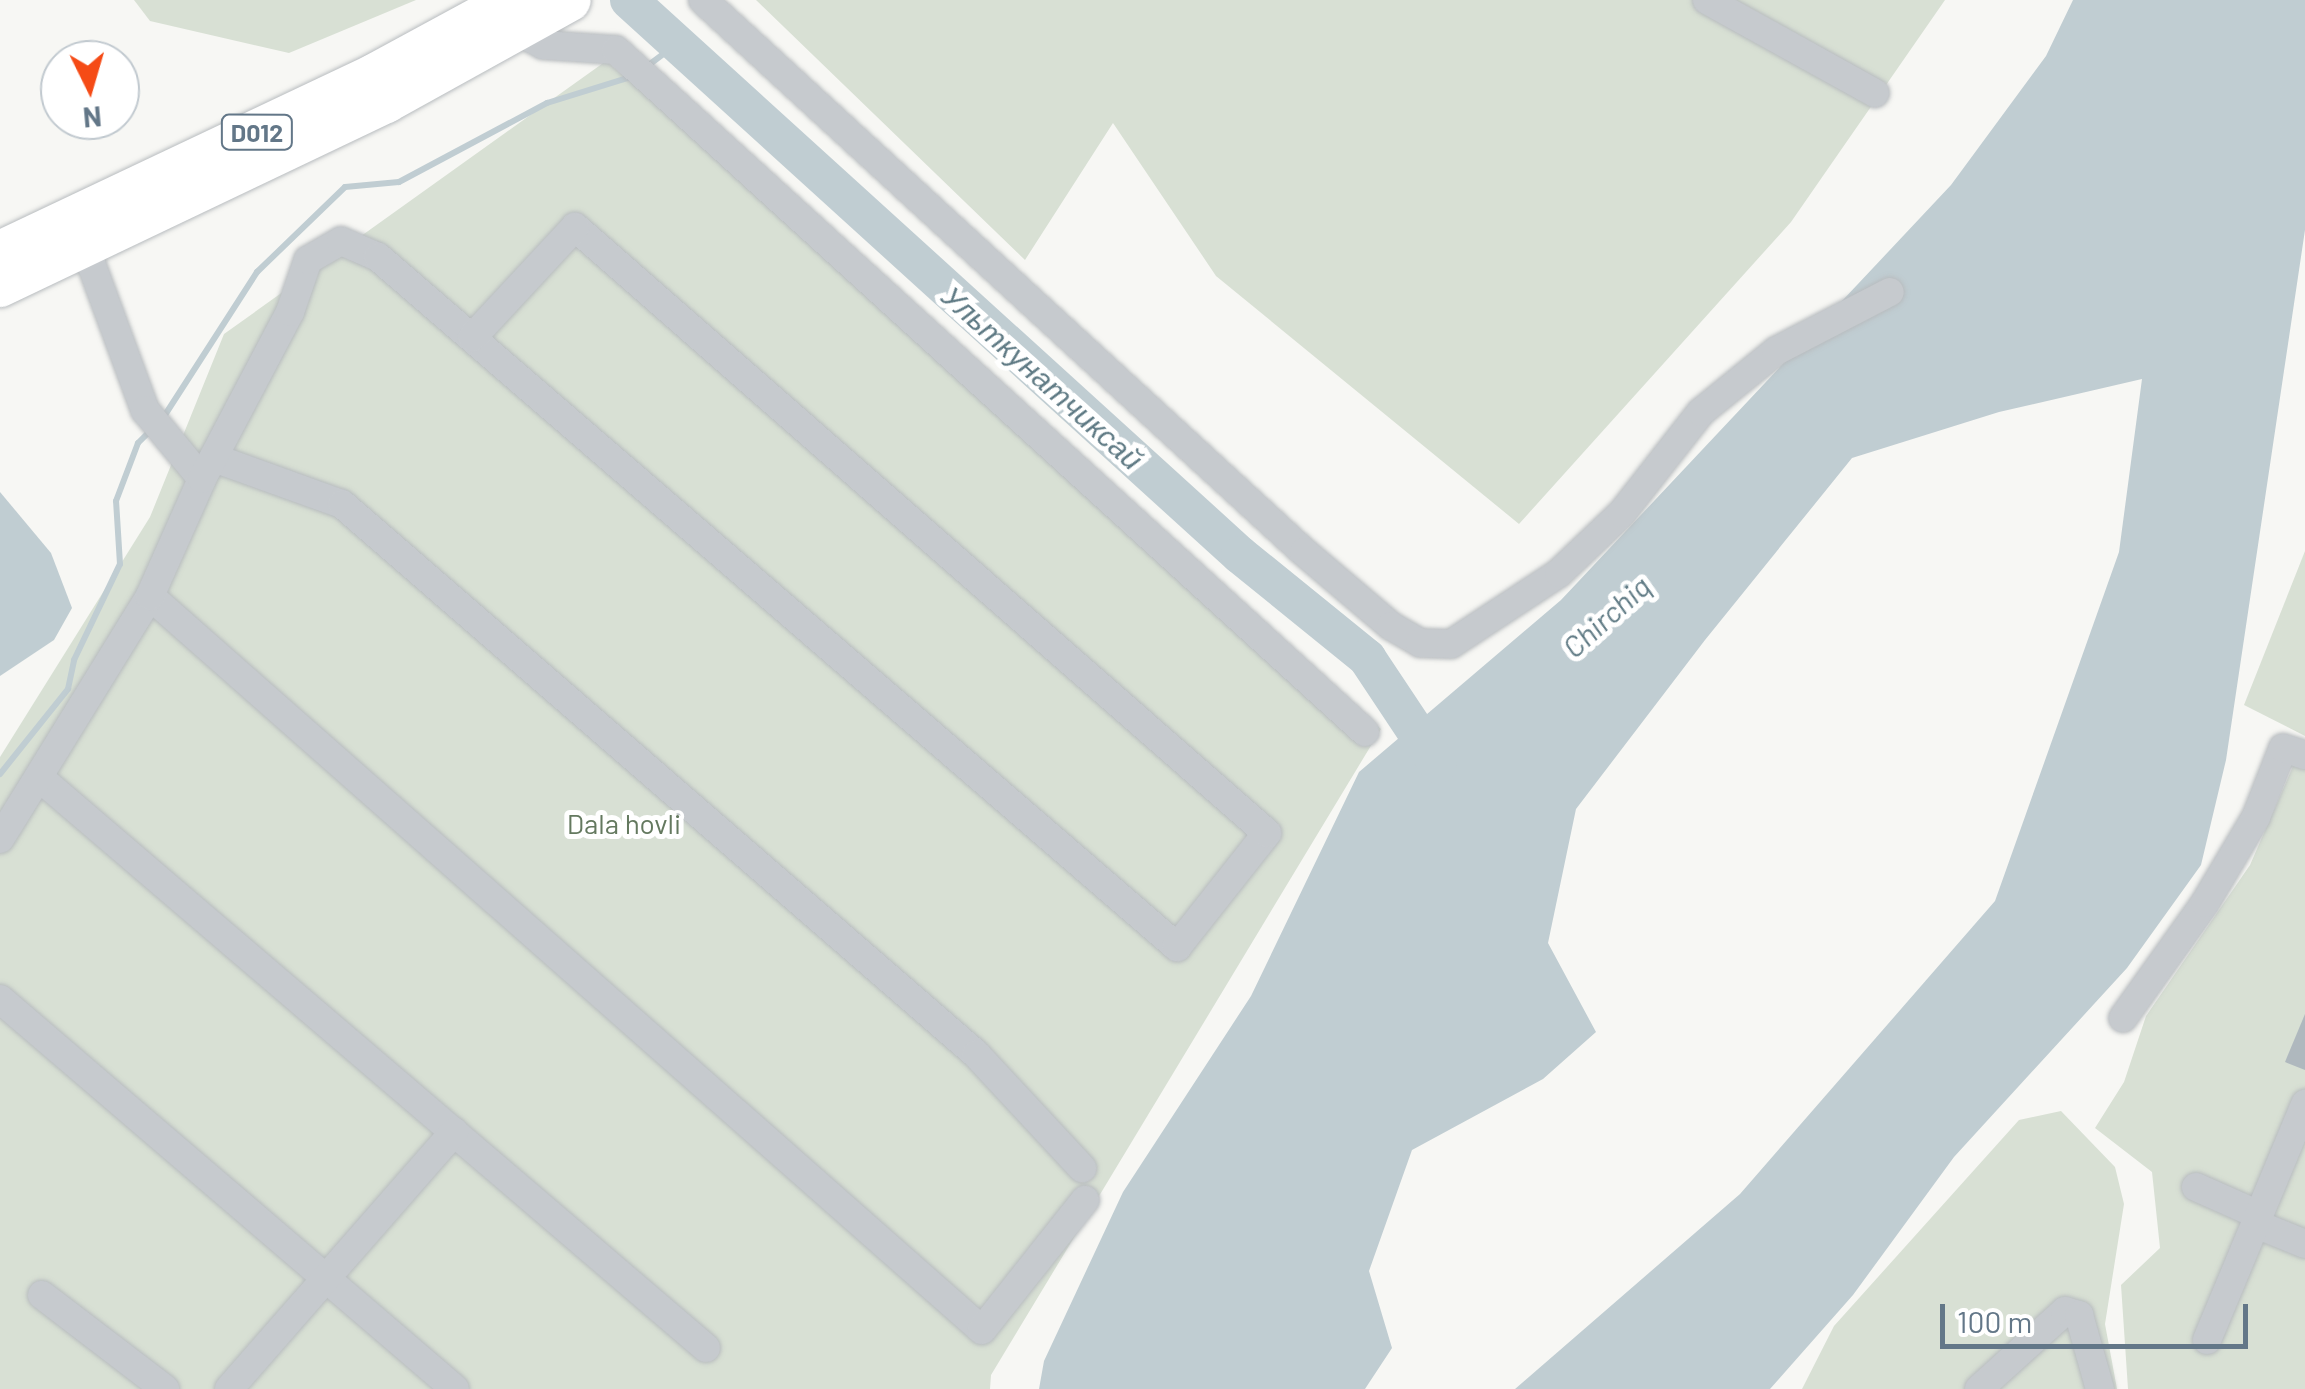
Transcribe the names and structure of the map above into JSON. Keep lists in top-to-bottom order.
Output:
{
  "streets": {
    "highway": ["D012"]
  },
  "water": ["Ульткунатчиксай", "Chirchiq"],
  "parks": ["Dala hovli"],
  "scale_bar": "100 m",
  "north": "bottom"
}
